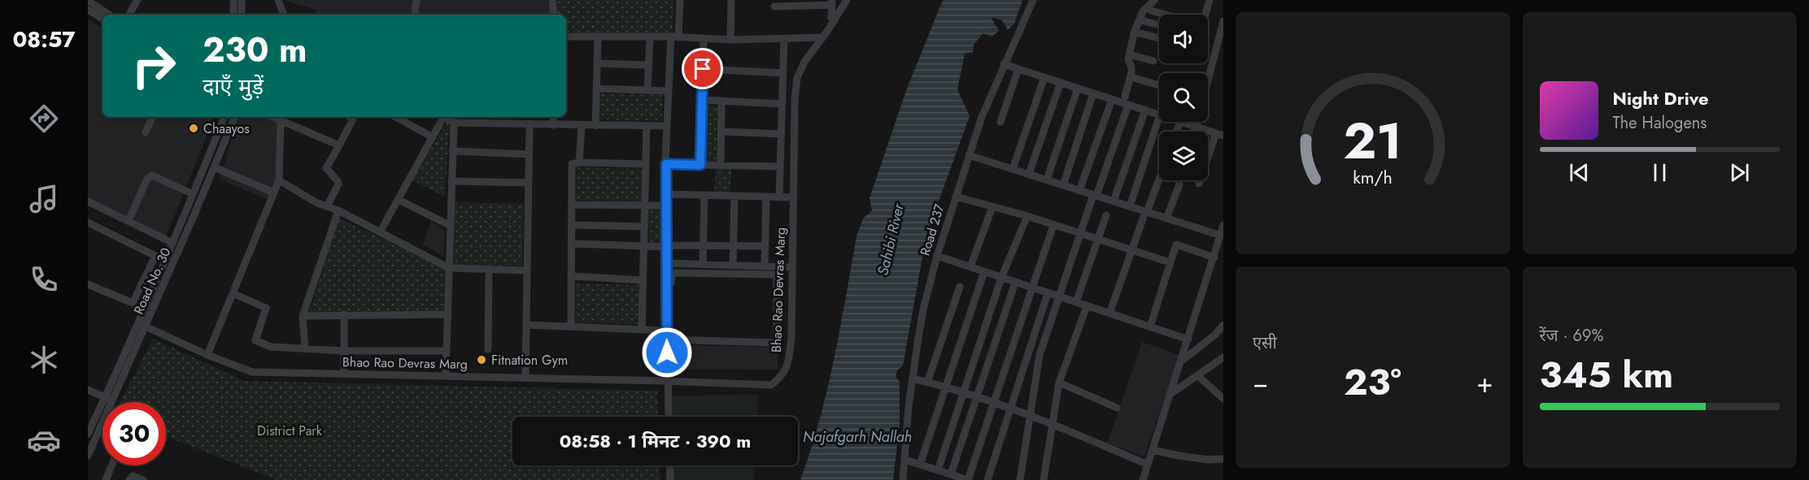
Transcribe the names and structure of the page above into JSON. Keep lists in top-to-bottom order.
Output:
{
  "streets": {
    "street": ["Road 237", "Road No. 30", "Bhao Rao Devras Marg"]
  },
  "crossings": [
    ["Road No. 30", "Bhao Rao Devras Marg"]
  ],
  "water": ["Sahibi River", "Najafgarh Nallah"],
  "parks": ["District Park"],
  "places": ["Chaayos", "Fitnation Gym"],
  "page": {
    "tabs": "08:57",
    "turn": ["230 m", "दाएँ मुड़ें"],
    "song": ["Night Drive", "The Halogens"],
    "tile": [
      "एसी",
      ["रेंज · 69%", "345 km"]
    ],
    "heat": ["−", "23°", "+"],
    "limit": "30",
    "trip": "08:58 · 1 मिनट · 390 m",
    "gauge": ["21", "km/h"]
  }
}
